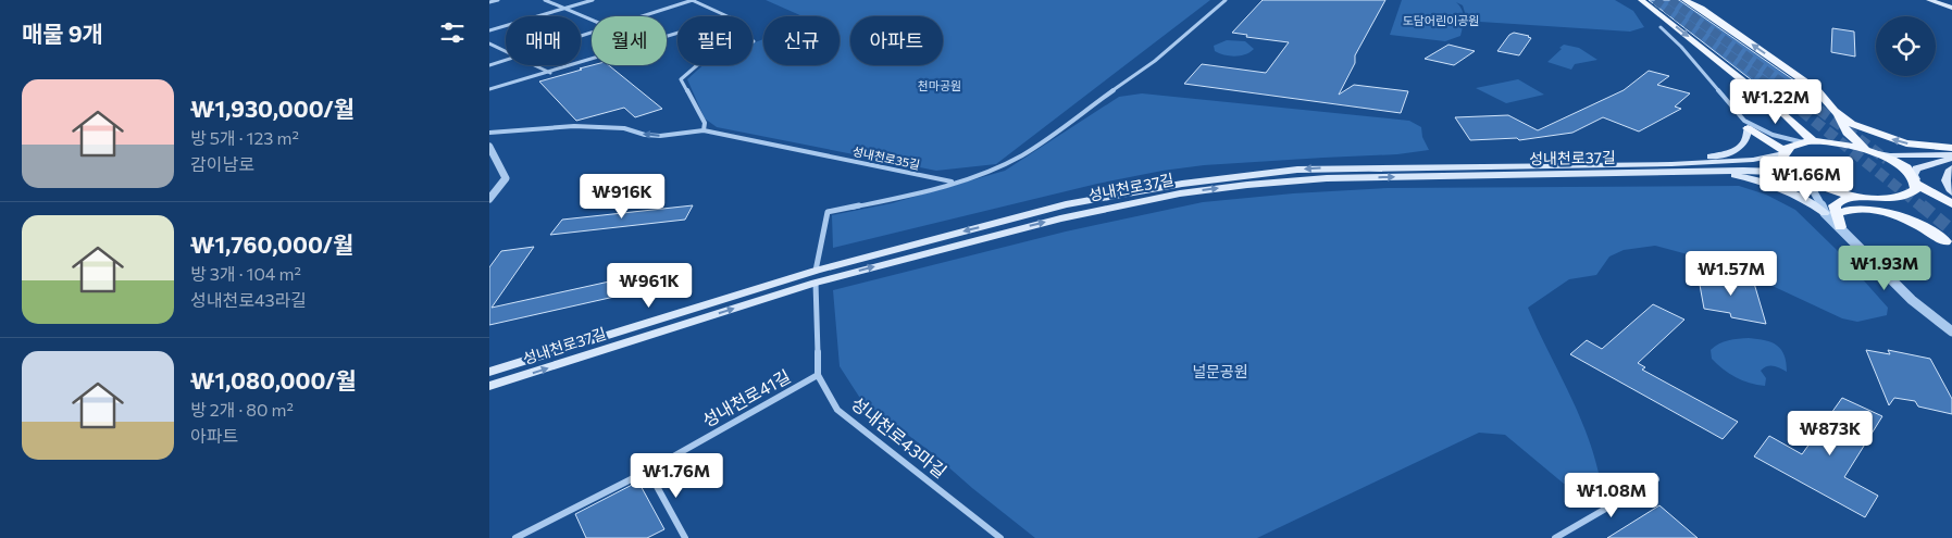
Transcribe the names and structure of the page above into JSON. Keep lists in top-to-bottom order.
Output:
{
  "streets": {
    "main road": ["성내천로37길"],
    "street": ["성내천로35길", "성내천로41길", "성내천로43마길"]
  },
  "crossings": [
    ["성내천로35길", "성내천로43마길"],
    ["성내천로37길", "성내천로43마길"],
    ["성내천로41길", "성내천로43마길"]
  ],
  "parks": ["도담어린이공원", "천마공원", "널문공원"],
  "page": {
    "heading": "매물 9개",
    "chip": [
      "매매",
      "월세",
      "필터",
      "신규",
      "아파트"
    ],
    "list": [
      {
        "name": "₩1,930,000/월",
        "note": "방 5개 · 123 m² · 감이남로"
      },
      {
        "name": "₩1,760,000/월",
        "note": "방 3개 · 104 m² · 성내천로43라길"
      },
      {
        "name": "₩1,080,000/월",
        "note": "방 2개 · 80 m² · 아파트"
      }
    ],
    "price": [
      "₩1.22M",
      "₩1.66M",
      "₩916K",
      "₩1.93M",
      "₩1.57M",
      "₩961K",
      "₩873K",
      "₩1.76M",
      "₩1.08M"
    ]
  }
}
